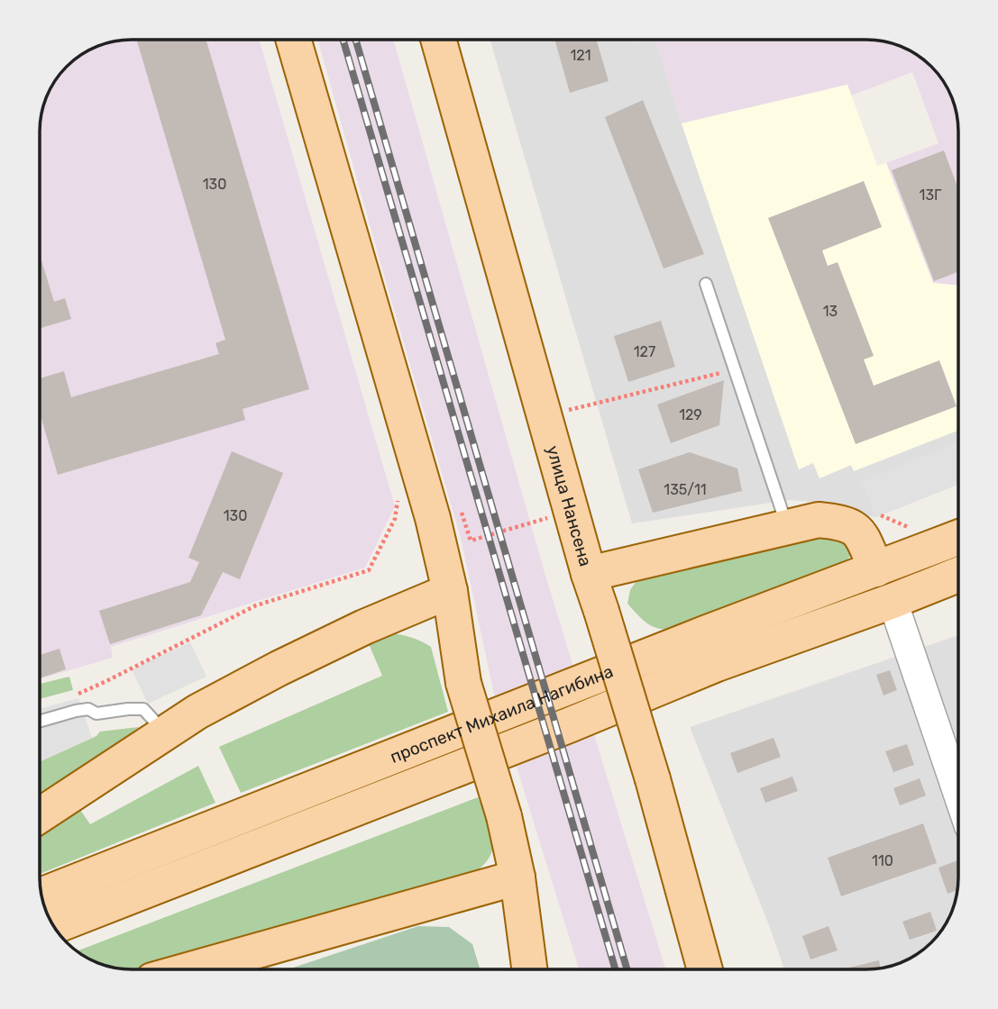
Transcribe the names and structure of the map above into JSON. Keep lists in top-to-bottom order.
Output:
{
  "streets": {
    "main road": ["улица Нансена", "проспект Михаила Нагибина"]
  },
  "house_numbers": [
    "121",
    "130",
    "13Г",
    "13",
    "127",
    "129",
    "135/11",
    "130",
    "110"
  ]
}
